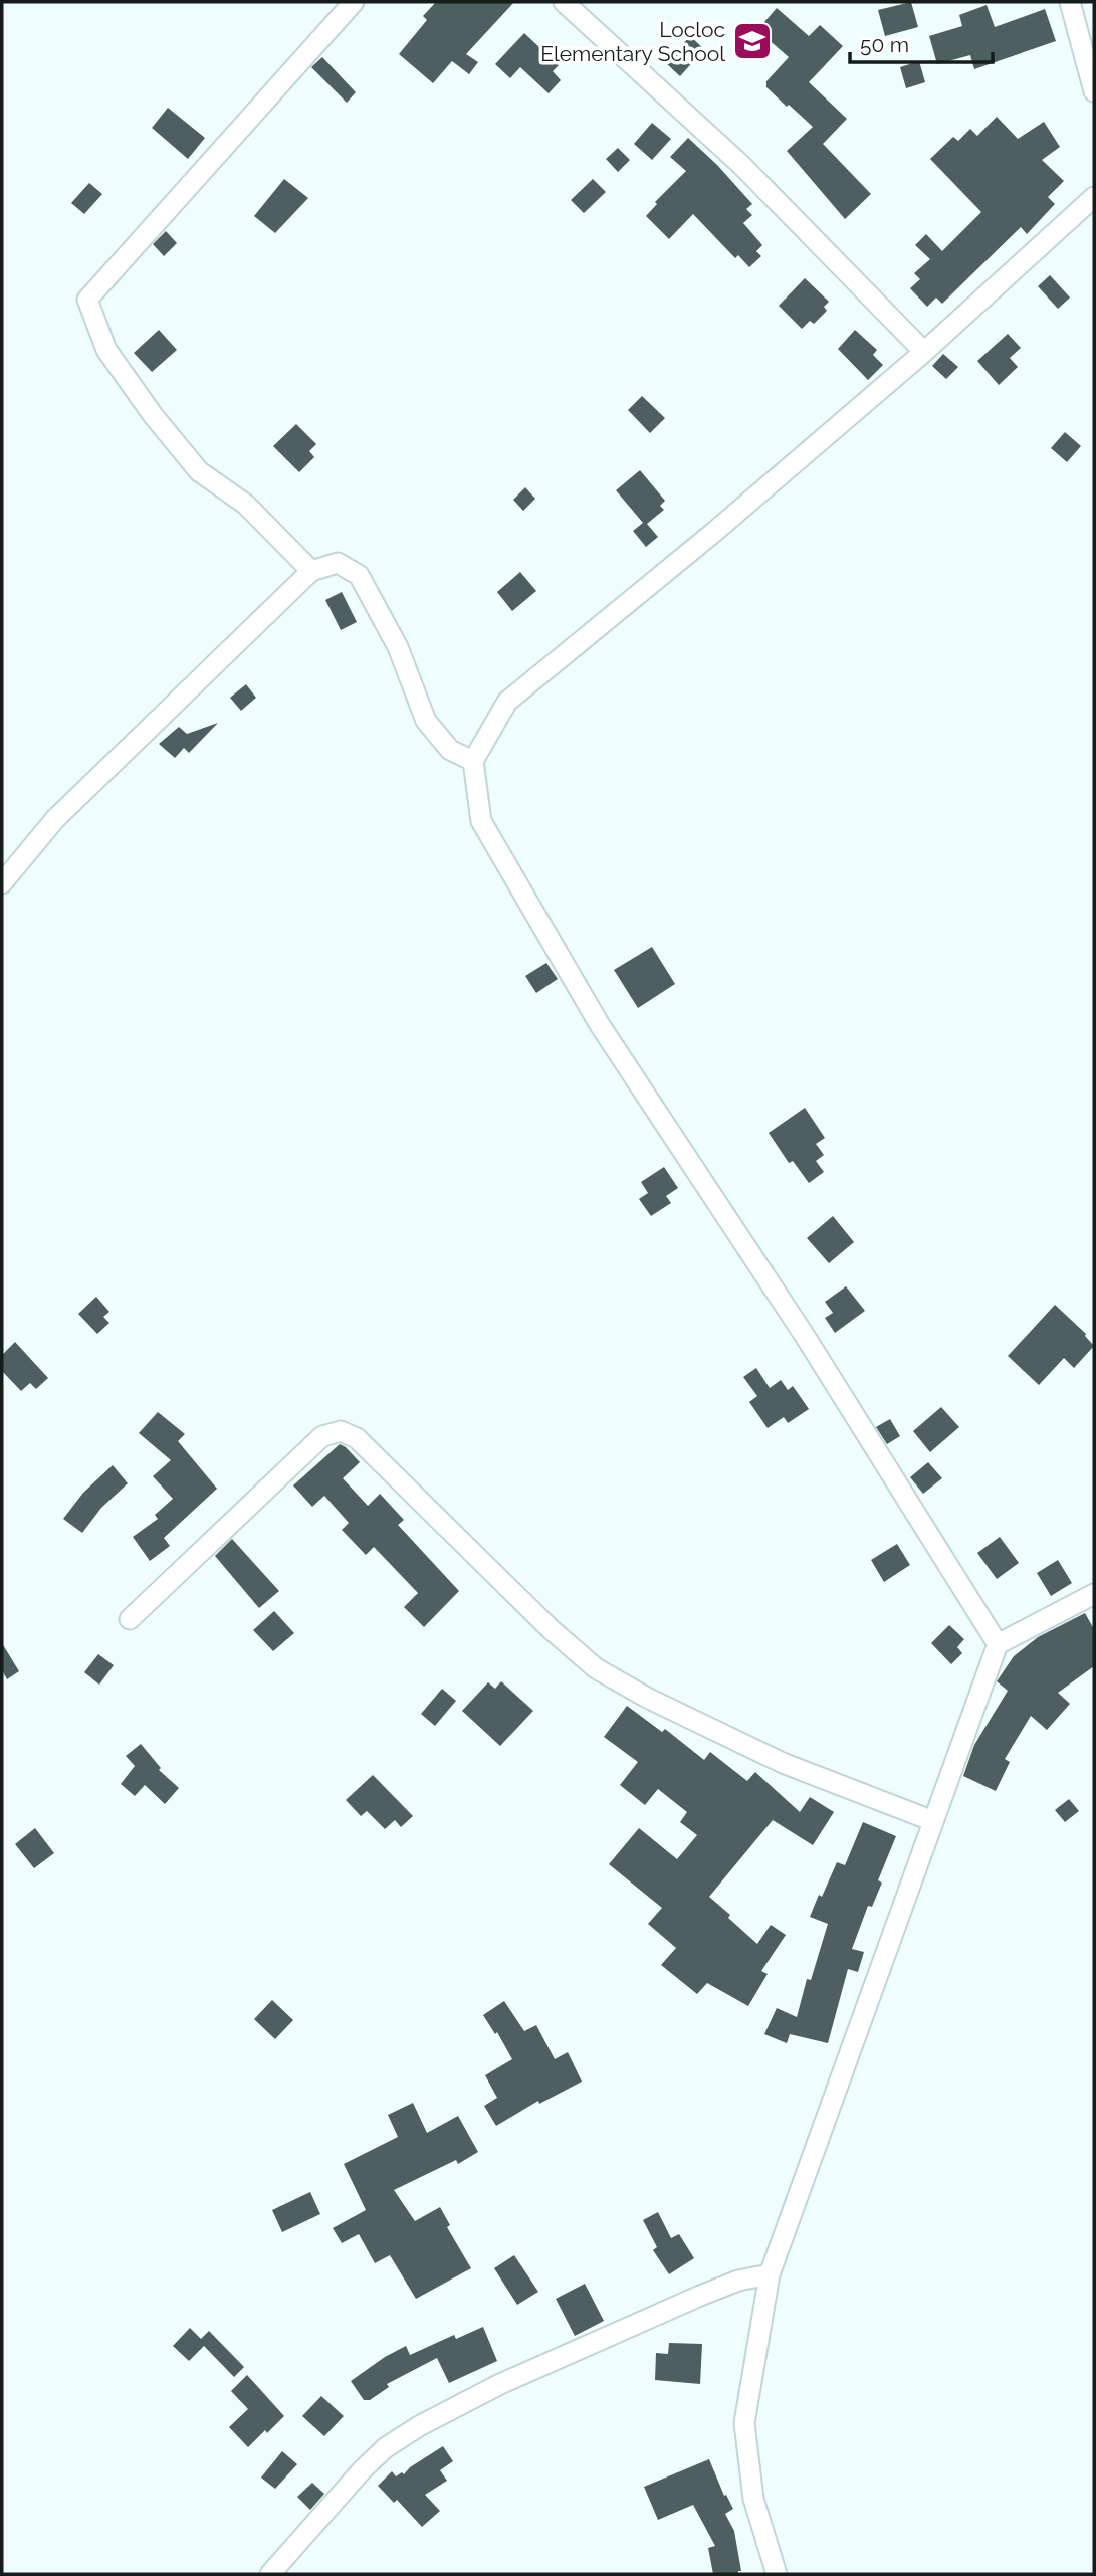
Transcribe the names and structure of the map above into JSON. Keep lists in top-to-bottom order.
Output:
{
  "places": {
    "school or university": ["Locloc Elementary School"]
  },
  "scale_bar": "50 m"
}
